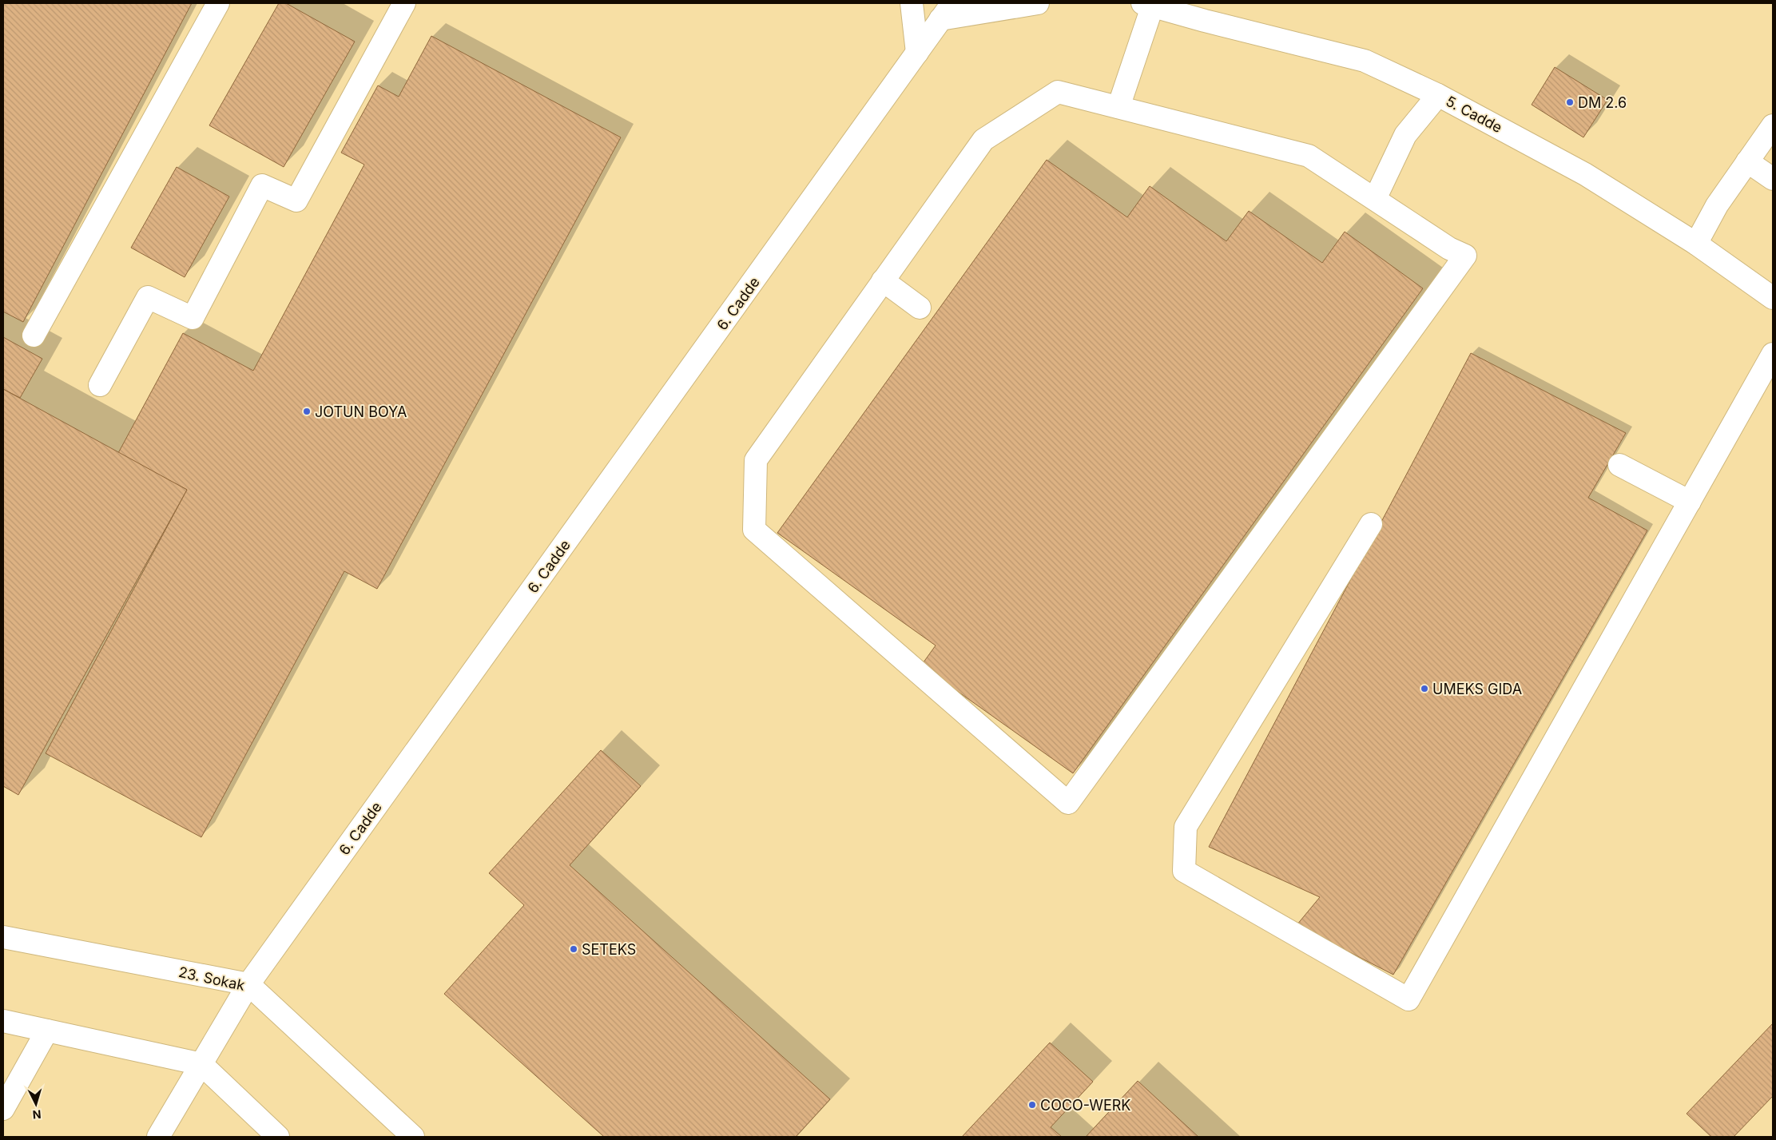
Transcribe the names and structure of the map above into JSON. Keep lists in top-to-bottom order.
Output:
{
  "streets": {
    "street": ["5. Cadde", "6. Cadde", "23. Sokak"]
  },
  "crossings": [
    ["6. Cadde", "23. Sokak"]
  ],
  "places": [
    "DM 2.6",
    "JOTUN BOYA",
    "UMEKS GIDA",
    "SETEKS",
    "COCO-WERK"
  ],
  "north": "bottom"
}
